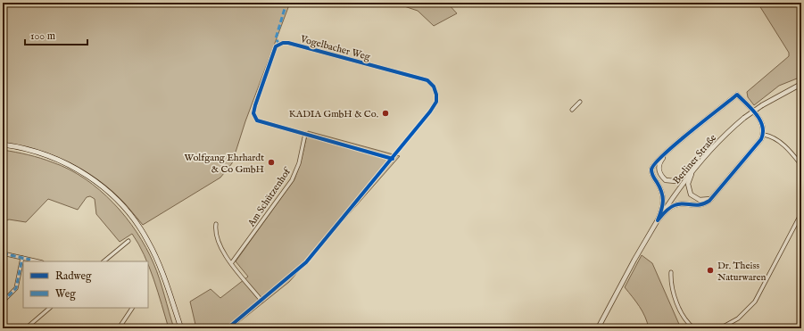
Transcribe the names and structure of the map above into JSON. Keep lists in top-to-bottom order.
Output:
{
  "streets": {
    "street": ["Vogelbacher Weg", "Berliner Straße", "Am Schützenhof"]
  },
  "crossings": [
    ["Vogelbacher Weg", "Am Schützenhof"]
  ],
  "places": ["KADIA GmbH & Co.", "Wolfgang Ehrhardt & Co GmbH", "Dr. Theiss Naturwaren"],
  "legend": ["Radweg", "Weg"],
  "scale_bar": "100 m"
}
